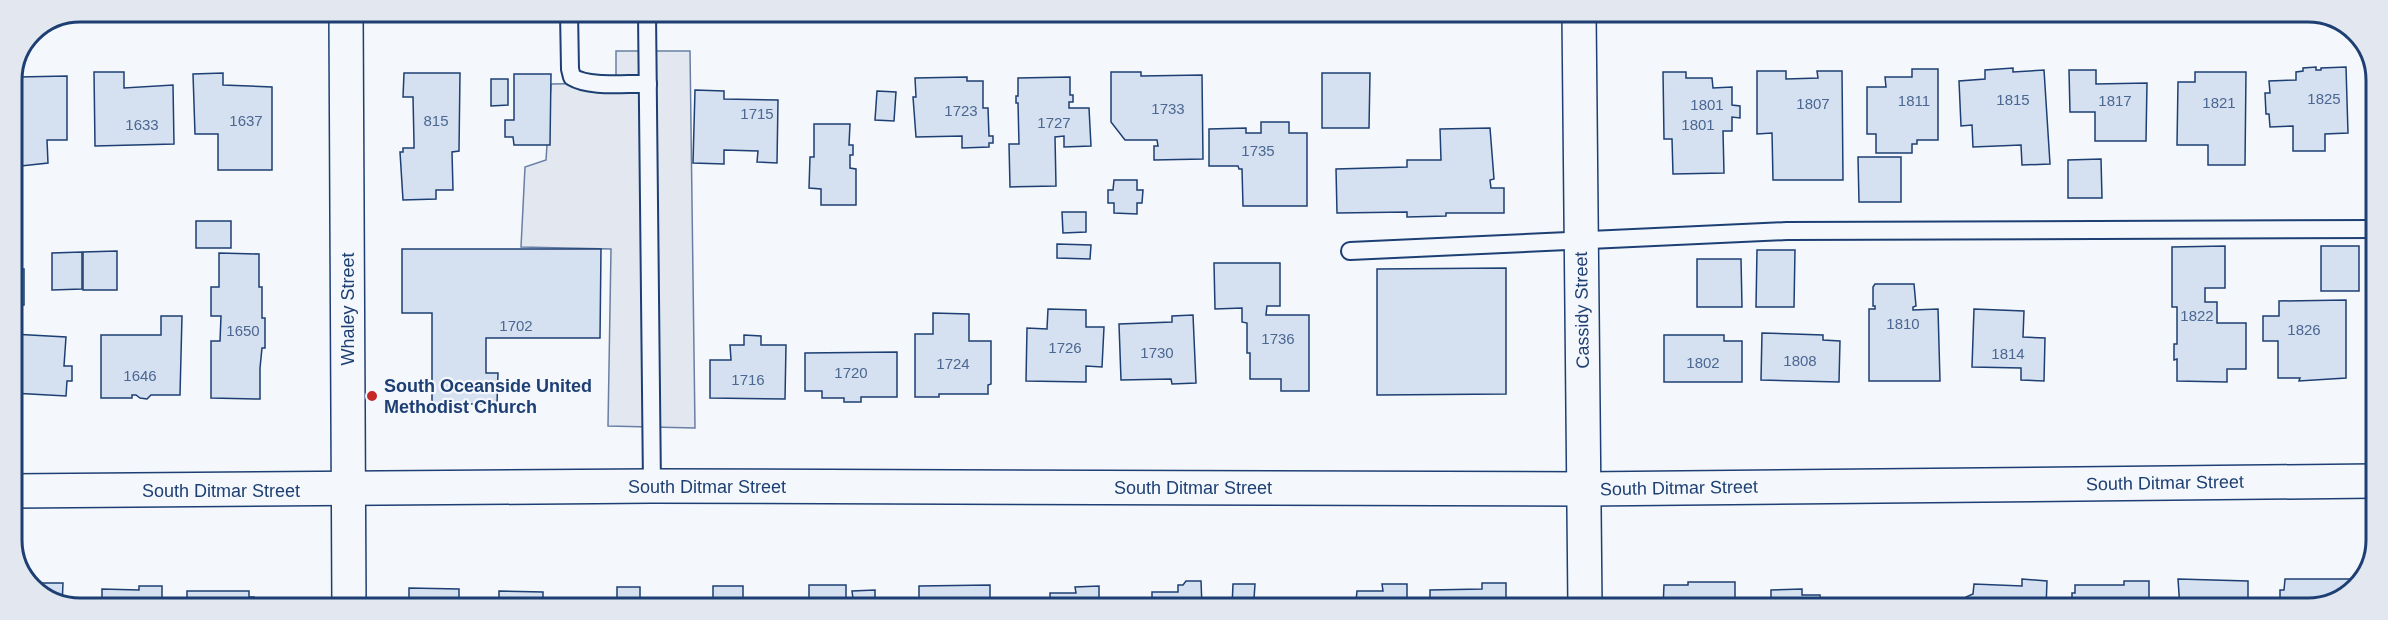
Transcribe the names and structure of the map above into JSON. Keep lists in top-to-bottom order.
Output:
{
  "streets": {
    "street": ["Whaley Street", "Cassidy Street", "South Ditmar Street"]
  },
  "crossings": [
    ["Whaley Street", "South Ditmar Street"],
    ["Cassidy Street", "South Ditmar Street"]
  ],
  "places": ["South Oceanside United Methodist Church"],
  "house_numbers": [
    "1825",
    "1815",
    "1811",
    "1817",
    "1821",
    "1807",
    "1801",
    "1733",
    "1723",
    "1715",
    "1637",
    "815",
    "1727",
    "1633",
    "1801",
    "1735",
    "1822",
    "1810",
    "1702",
    "1826",
    "1650",
    "1736",
    "1726",
    "1730",
    "1814",
    "1808",
    "1802",
    "1724",
    "1720",
    "1646",
    "1716"
  ]
}
